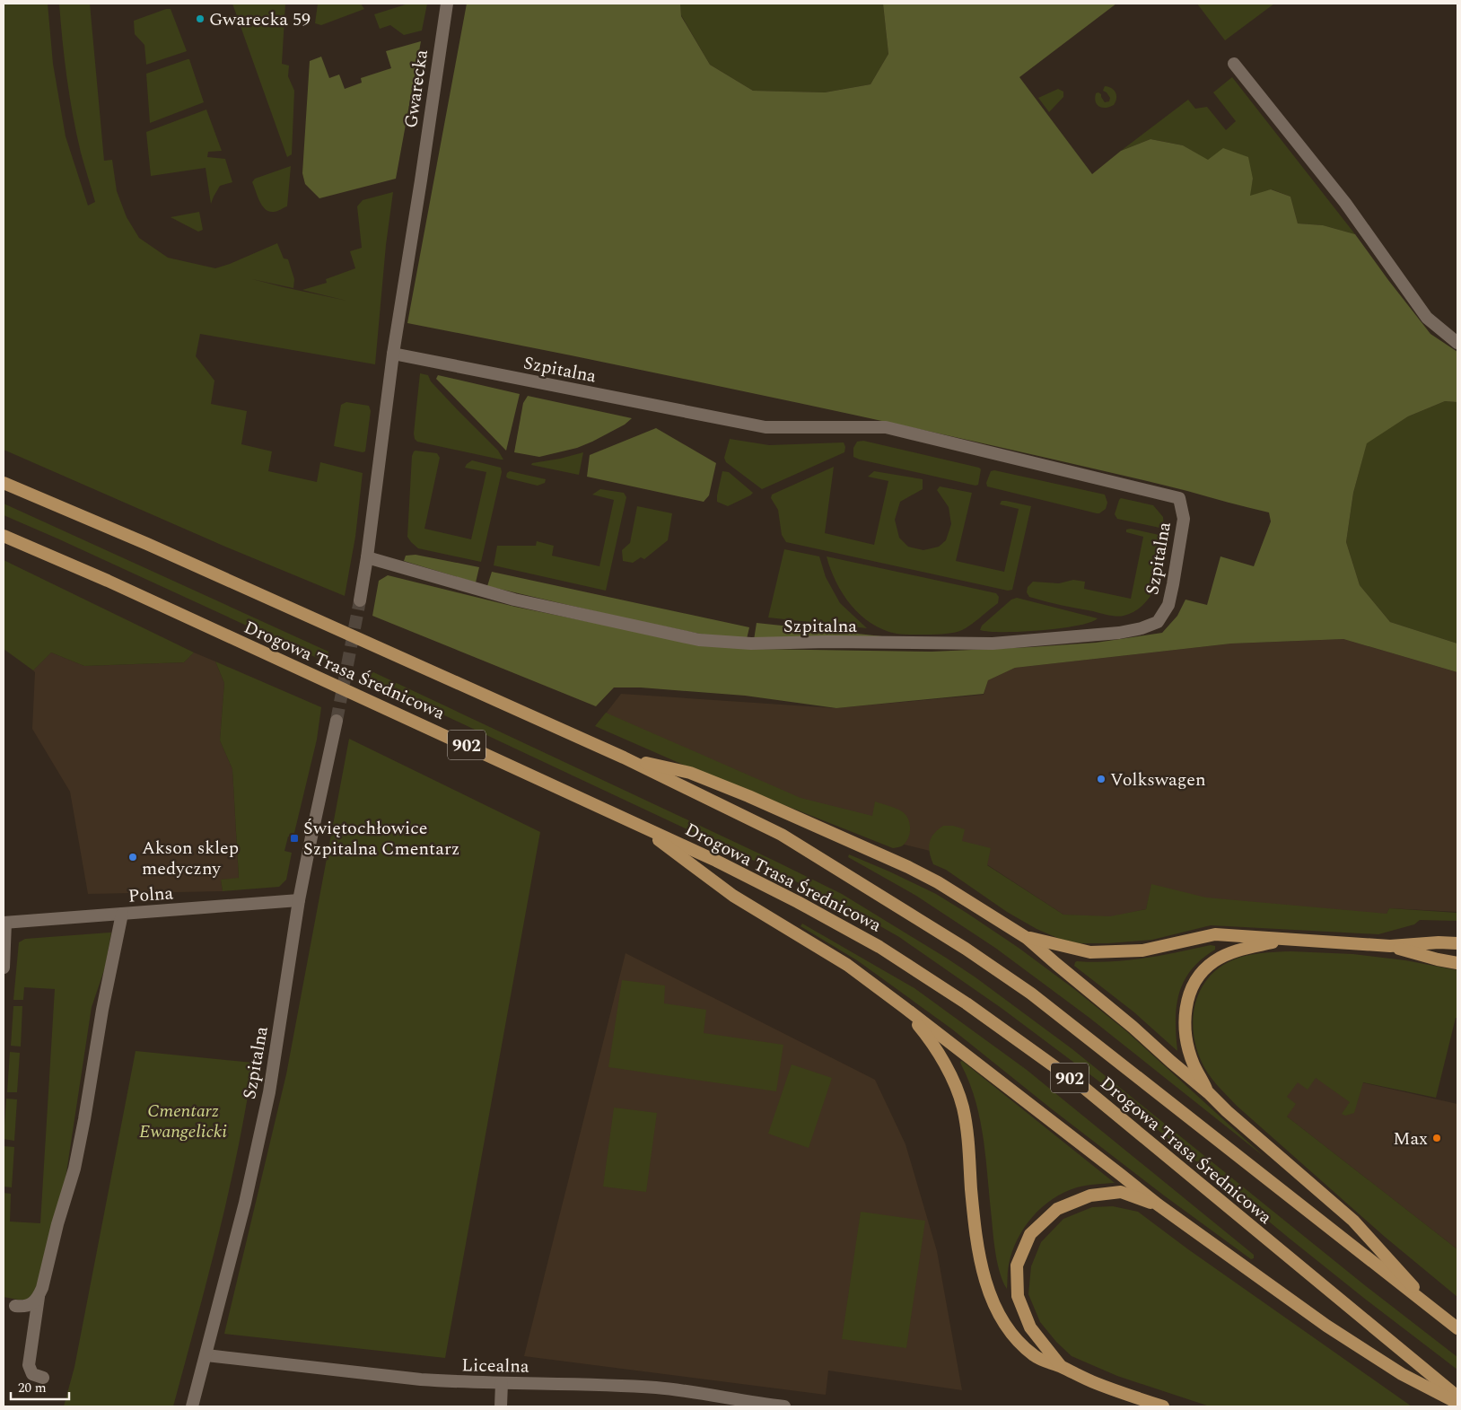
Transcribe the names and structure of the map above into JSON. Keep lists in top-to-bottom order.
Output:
{
  "streets": {
    "main road": ["Drogowa Trasa Średnicowa", "902"],
    "street": [
      "Gwarecka",
      "Szpitalna",
      "Polna",
      "Licealna"
    ]
  },
  "crossings": [
    ["Gwarecka", "Szpitalna"],
    ["Szpitalna", "Polna"],
    ["Szpitalna", "Licealna"]
  ],
  "parks": ["Cmentarz Ewangelicki"],
  "places": {
    "other": [
      "Gwarecka 59",
      "Volkswagen",
      "Akson sklep medyczny",
      "Max"
    ],
    "transit": ["Świętochłowice Szpitalna Cmentarz"]
  },
  "scale_bar": "20 m"
}
